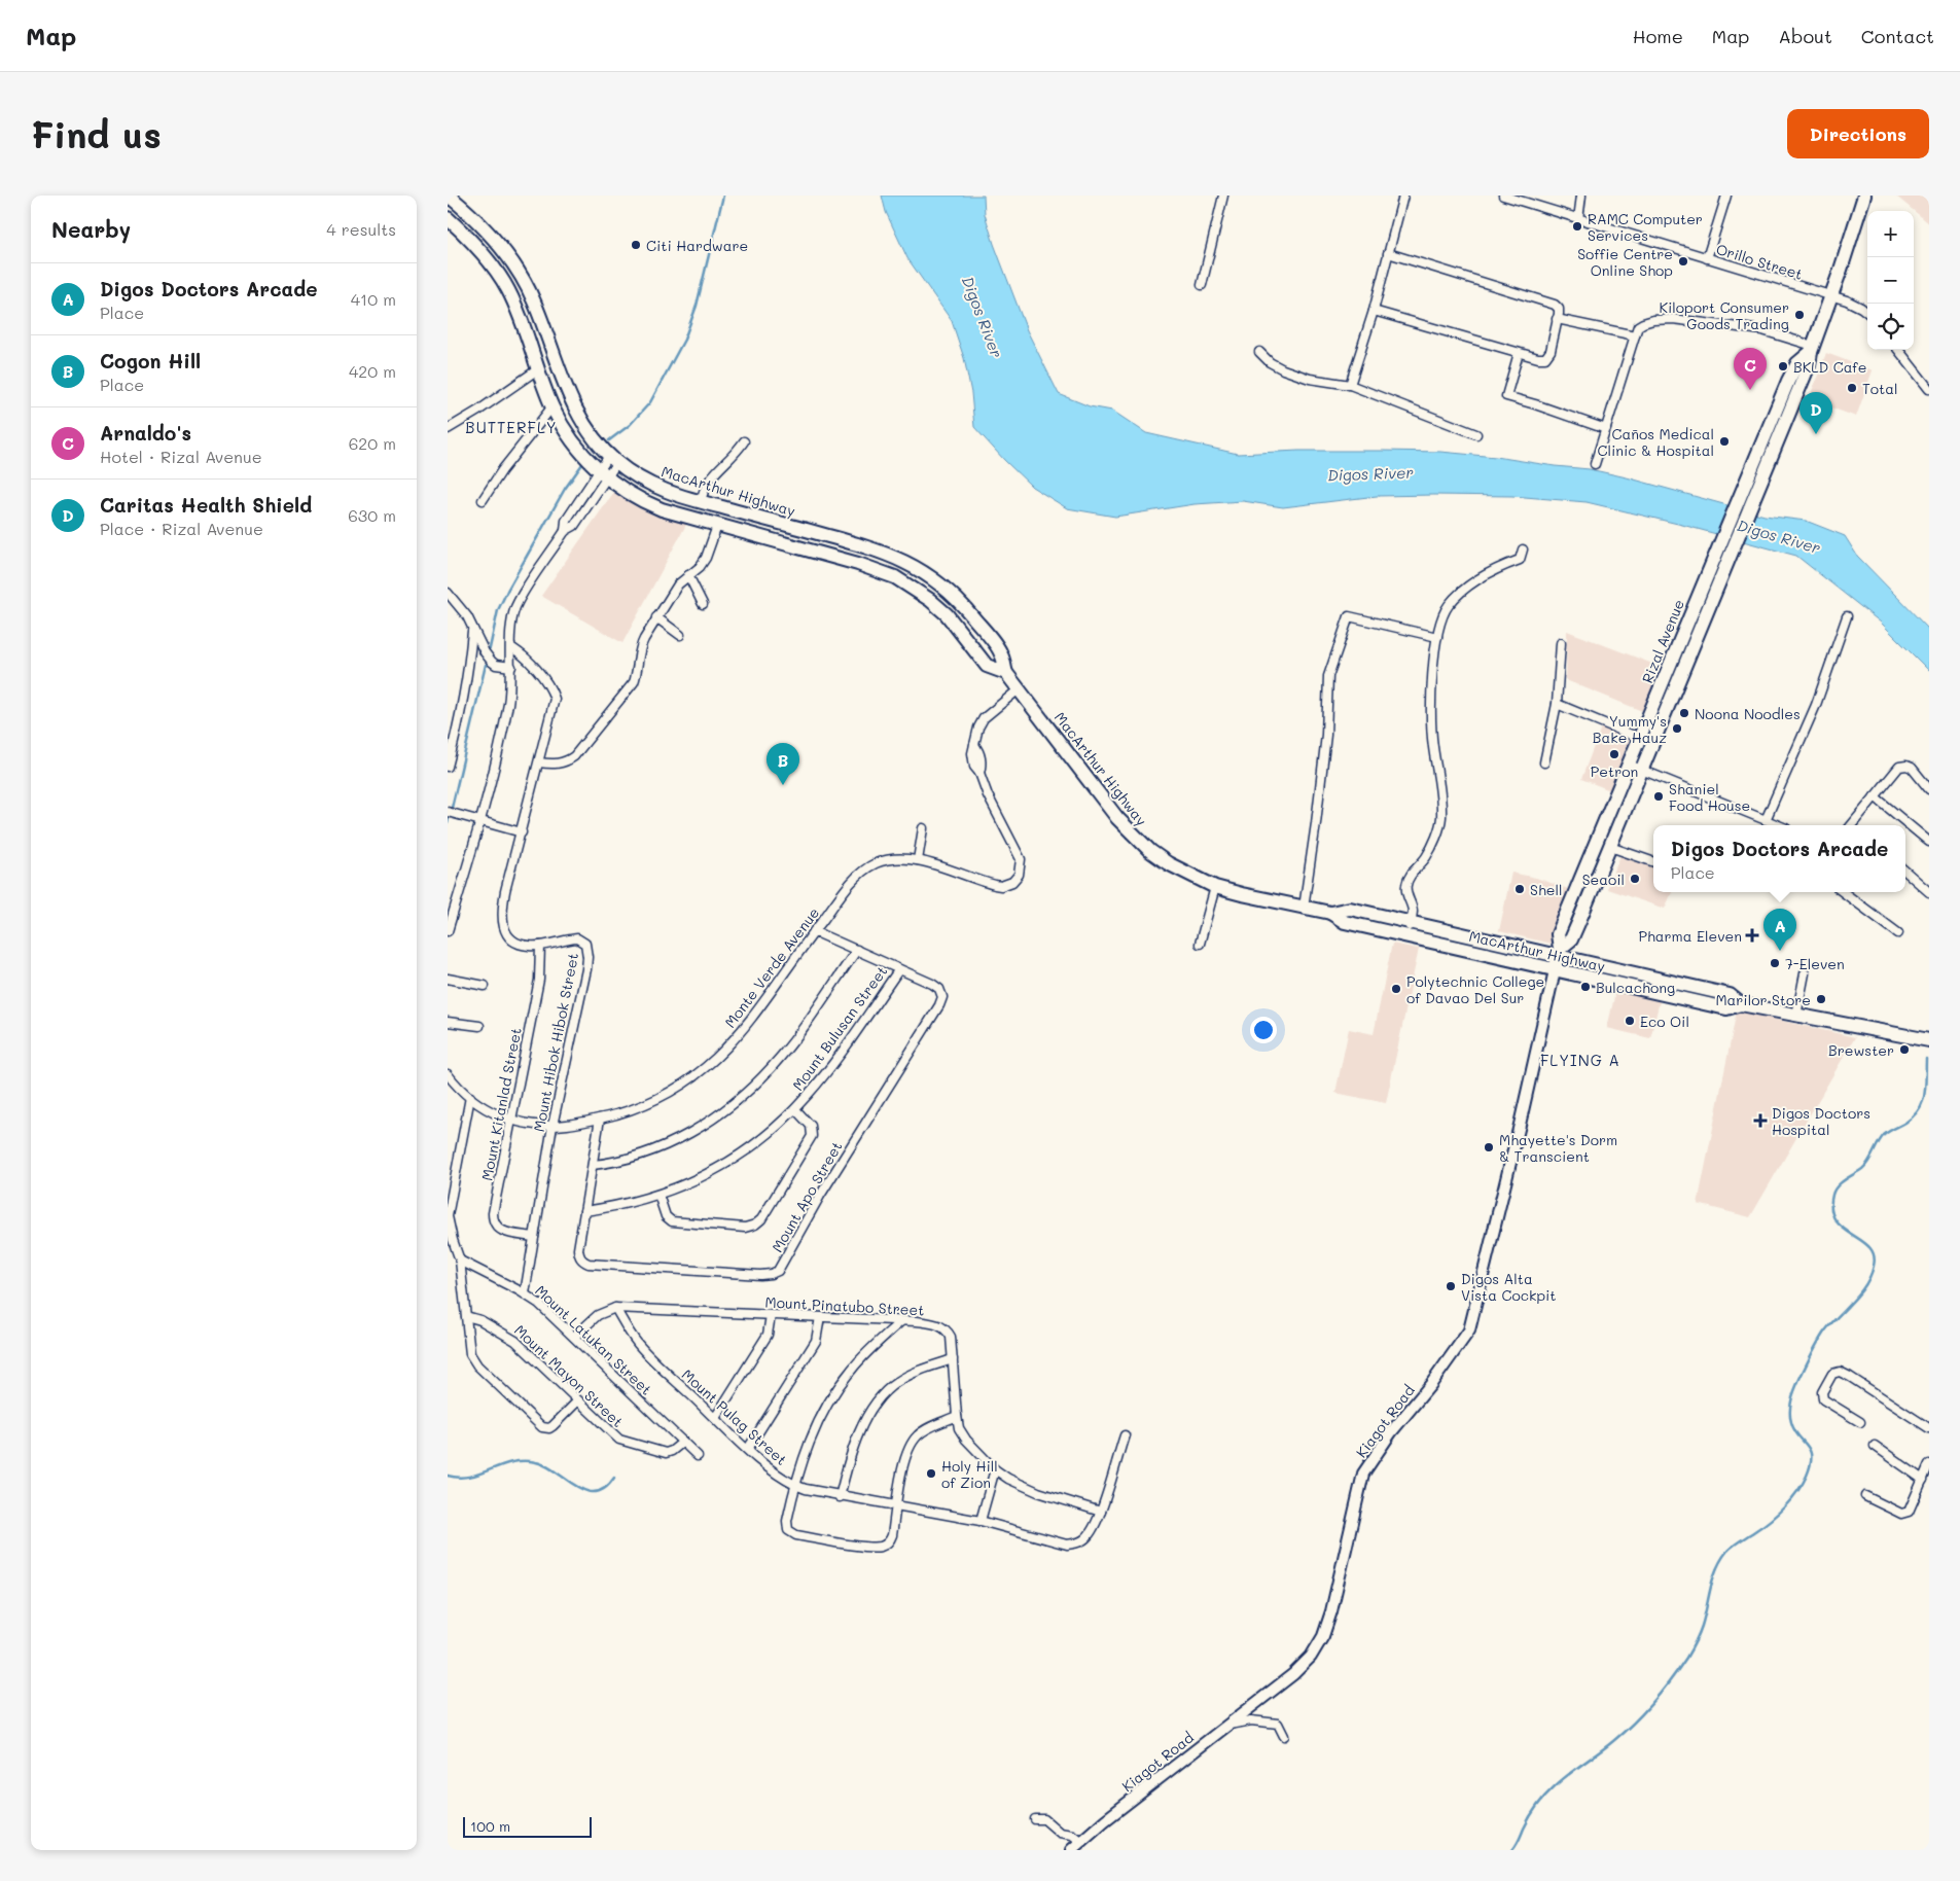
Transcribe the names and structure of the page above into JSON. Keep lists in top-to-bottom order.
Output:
{
  "streets": {
    "main road": ["MacArthur Highway", "Rizal Avenue"],
    "street": [
      "Orillo Street",
      "Monte Verde Avenue",
      "Mount Bulusan Street",
      "Mount Hibok Hibok Street",
      "Mount Kitanlad Street",
      "Mount Apo Street",
      "Mount Pinatubo Street",
      "Mount Latukan Street",
      "Mount Mayon Street",
      "Mount Pulag Street",
      "Kiagot Road"
    ]
  },
  "crossings": [
    ["Orillo Street", "Rizal Avenue"],
    ["MacArthur Highway", "Rizal Avenue"],
    ["MacArthur Highway", "Monte Verde Avenue"],
    ["MacArthur Highway", "Kiagot Road"],
    ["Rizal Avenue", "Kiagot Road"],
    ["Monte Verde Avenue", "Mount Hibok Hibok Street"],
    ["Monte Verde Avenue", "Mount Kitanlad Street"],
    ["Monte Verde Avenue", "Mount Apo Street"],
    ["Mount Bulusan Street", "Mount Apo Street"],
    ["Mount Hibok Hibok Street", "Mount Kitanlad Street"],
    ["Mount Hibok Hibok Street", "Mount Latukan Street"],
    ["Mount Pinatubo Street", "Mount Pulag Street"],
    ["Mount Latukan Street", "Mount Mayon Street"]
  ],
  "districts": ["BUTTERFLY", "FLYING A"],
  "water": ["Digos River"],
  "places": {
    "other": [
      "RAMC Computer Services",
      "Citi Hardware",
      "Soffie Centre Online Shop",
      "Kiloport Consumer Goods Trading",
      "BKLD Cafe",
      "Total",
      "Caños Medical Clinic & Hospital",
      "Noona Noodles",
      "Yummy's Bake Hauz",
      "Petron",
      "Shaniel Food House",
      "Seaoil",
      "Shell",
      "7-Eleven",
      "Bulcachong",
      "Polytechnic College of Davao Del Sur",
      "Marilor Store",
      "Eco Oil",
      "Brewster",
      "Mhayette's Dorm & Transcient",
      "Digos Alta Vista Cockpit",
      "Holy Hill of Zion"
    ],
    "health": ["Pharma Eleven", "Digos Doctors Hospital"]
  },
  "scale_bar": "100 m",
  "page": {
    "header": "Map",
    "nav": [
      "Home",
      "Map",
      "About",
      "Contact"
    ],
    "buttons": "Directions",
    "title": "Find us",
    "heading": ["Nearby", "4 results"],
    "map_buttons": ["+", "−"],
    "list": [
      {
        "mark": "A",
        "name": "Digos Doctors Arcade",
        "note": "Place",
        "value": "410 m"
      },
      {
        "mark": "B",
        "name": "Cogon Hill",
        "note": "Place",
        "value": "420 m"
      },
      {
        "mark": "C",
        "name": "Arnaldo's",
        "note": "Hotel · Rizal Avenue",
        "value": "620 m"
      },
      {
        "mark": "D",
        "name": "Caritas Health Shield",
        "note": "Place · Rizal Avenue",
        "value": "630 m"
      }
    ],
    "pins": [
      "C",
      "D",
      "B",
      "A"
    ],
    "popup": ["Digos Doctors Arcade", "Place"],
    "scale": "100 m"
  }
}
